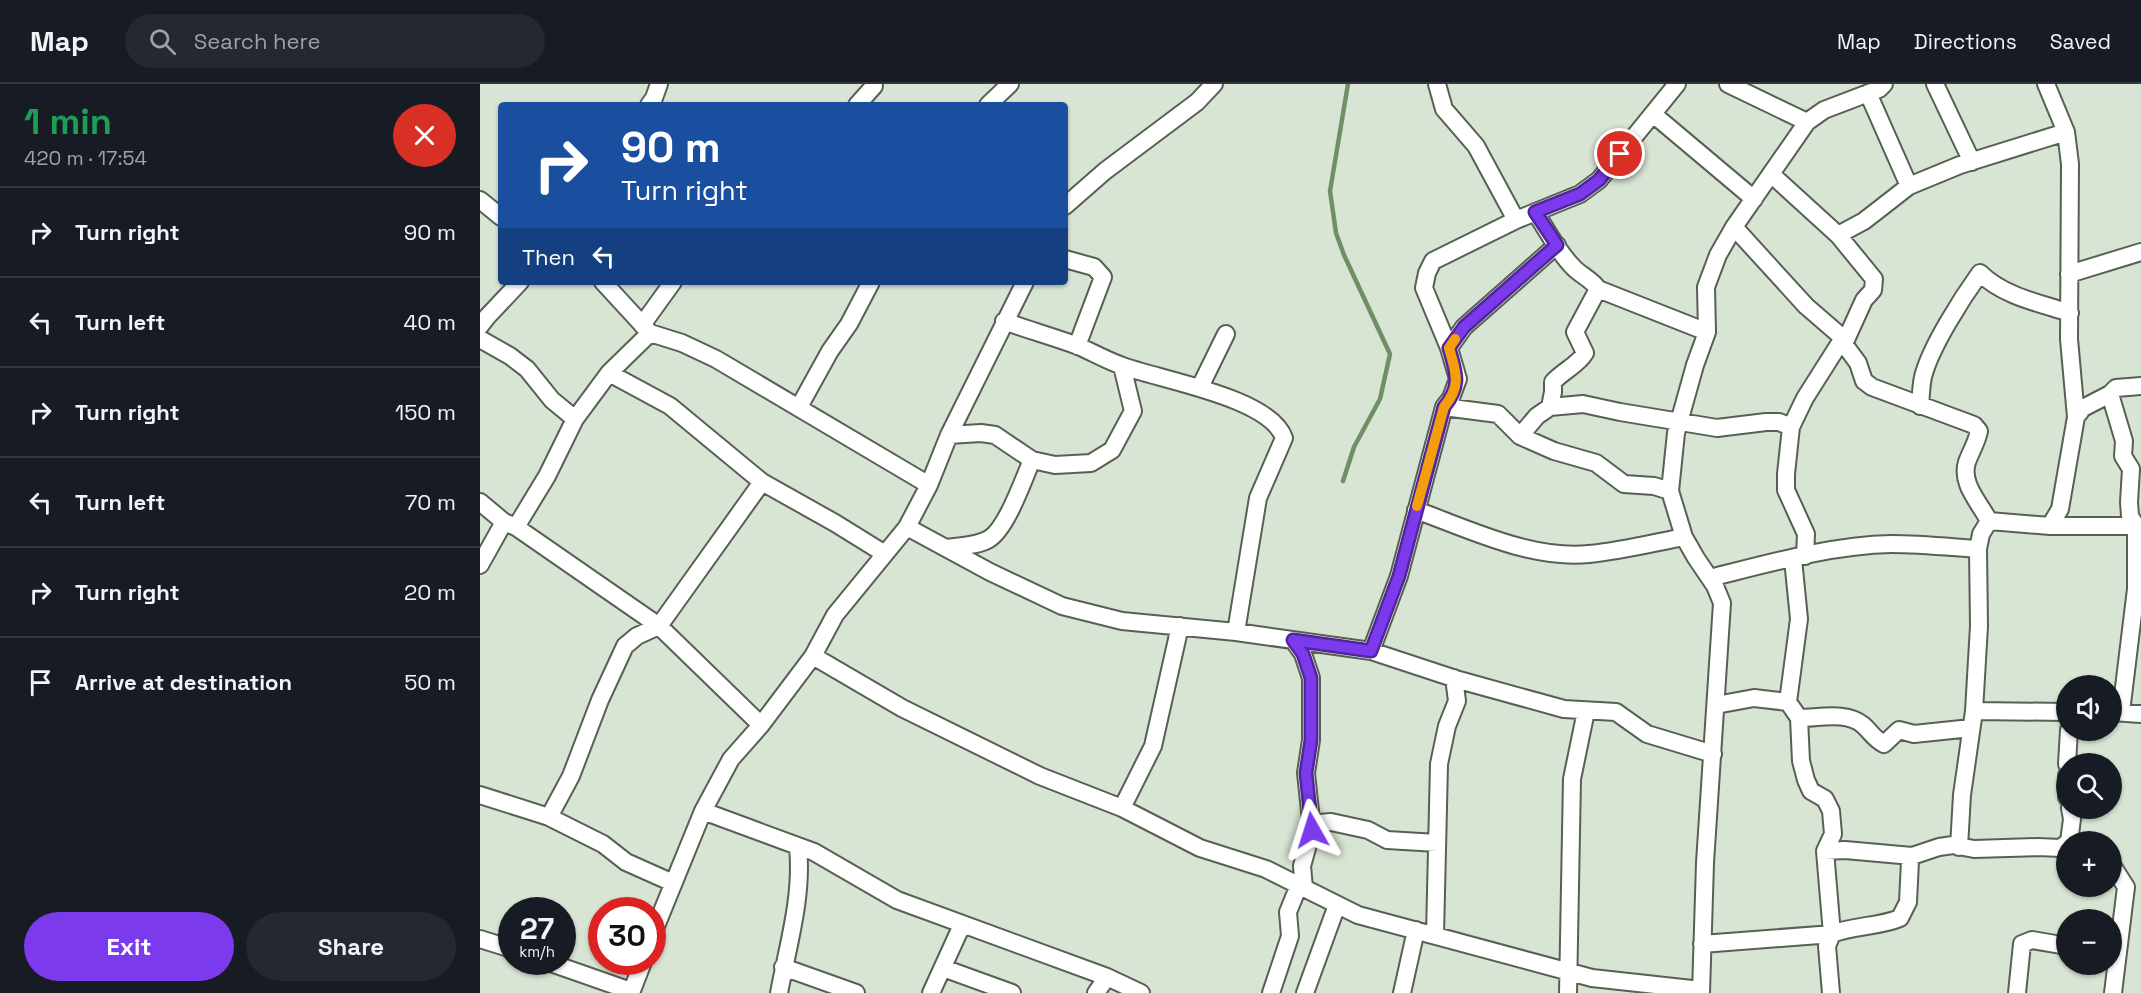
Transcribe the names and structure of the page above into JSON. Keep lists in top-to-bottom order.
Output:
{
  "page": {
    "header": "Map",
    "search": "Search here",
    "nav": ["Map", "Directions", "Saved"],
    "heading": ["1 min", "420 m · 17:54"],
    "turn": ["90 m", "Turn right"],
    "list": [
      {
        "name": "Turn right",
        "value": "90 m"
      },
      {
        "name": "Turn left",
        "value": "40 m"
      },
      {
        "name": "Turn right",
        "value": "150 m"
      },
      {
        "name": "Turn left",
        "value": "70 m"
      },
      {
        "name": "Turn right",
        "value": "20 m"
      },
      {
        "name": "Arrive at destination",
        "value": "50 m"
      }
    ],
    "then": "Then",
    "map_buttons": ["+", "−"],
    "speed": "27 km/h",
    "limit": "30",
    "buttons": ["Exit", "Share"]
  }
}
